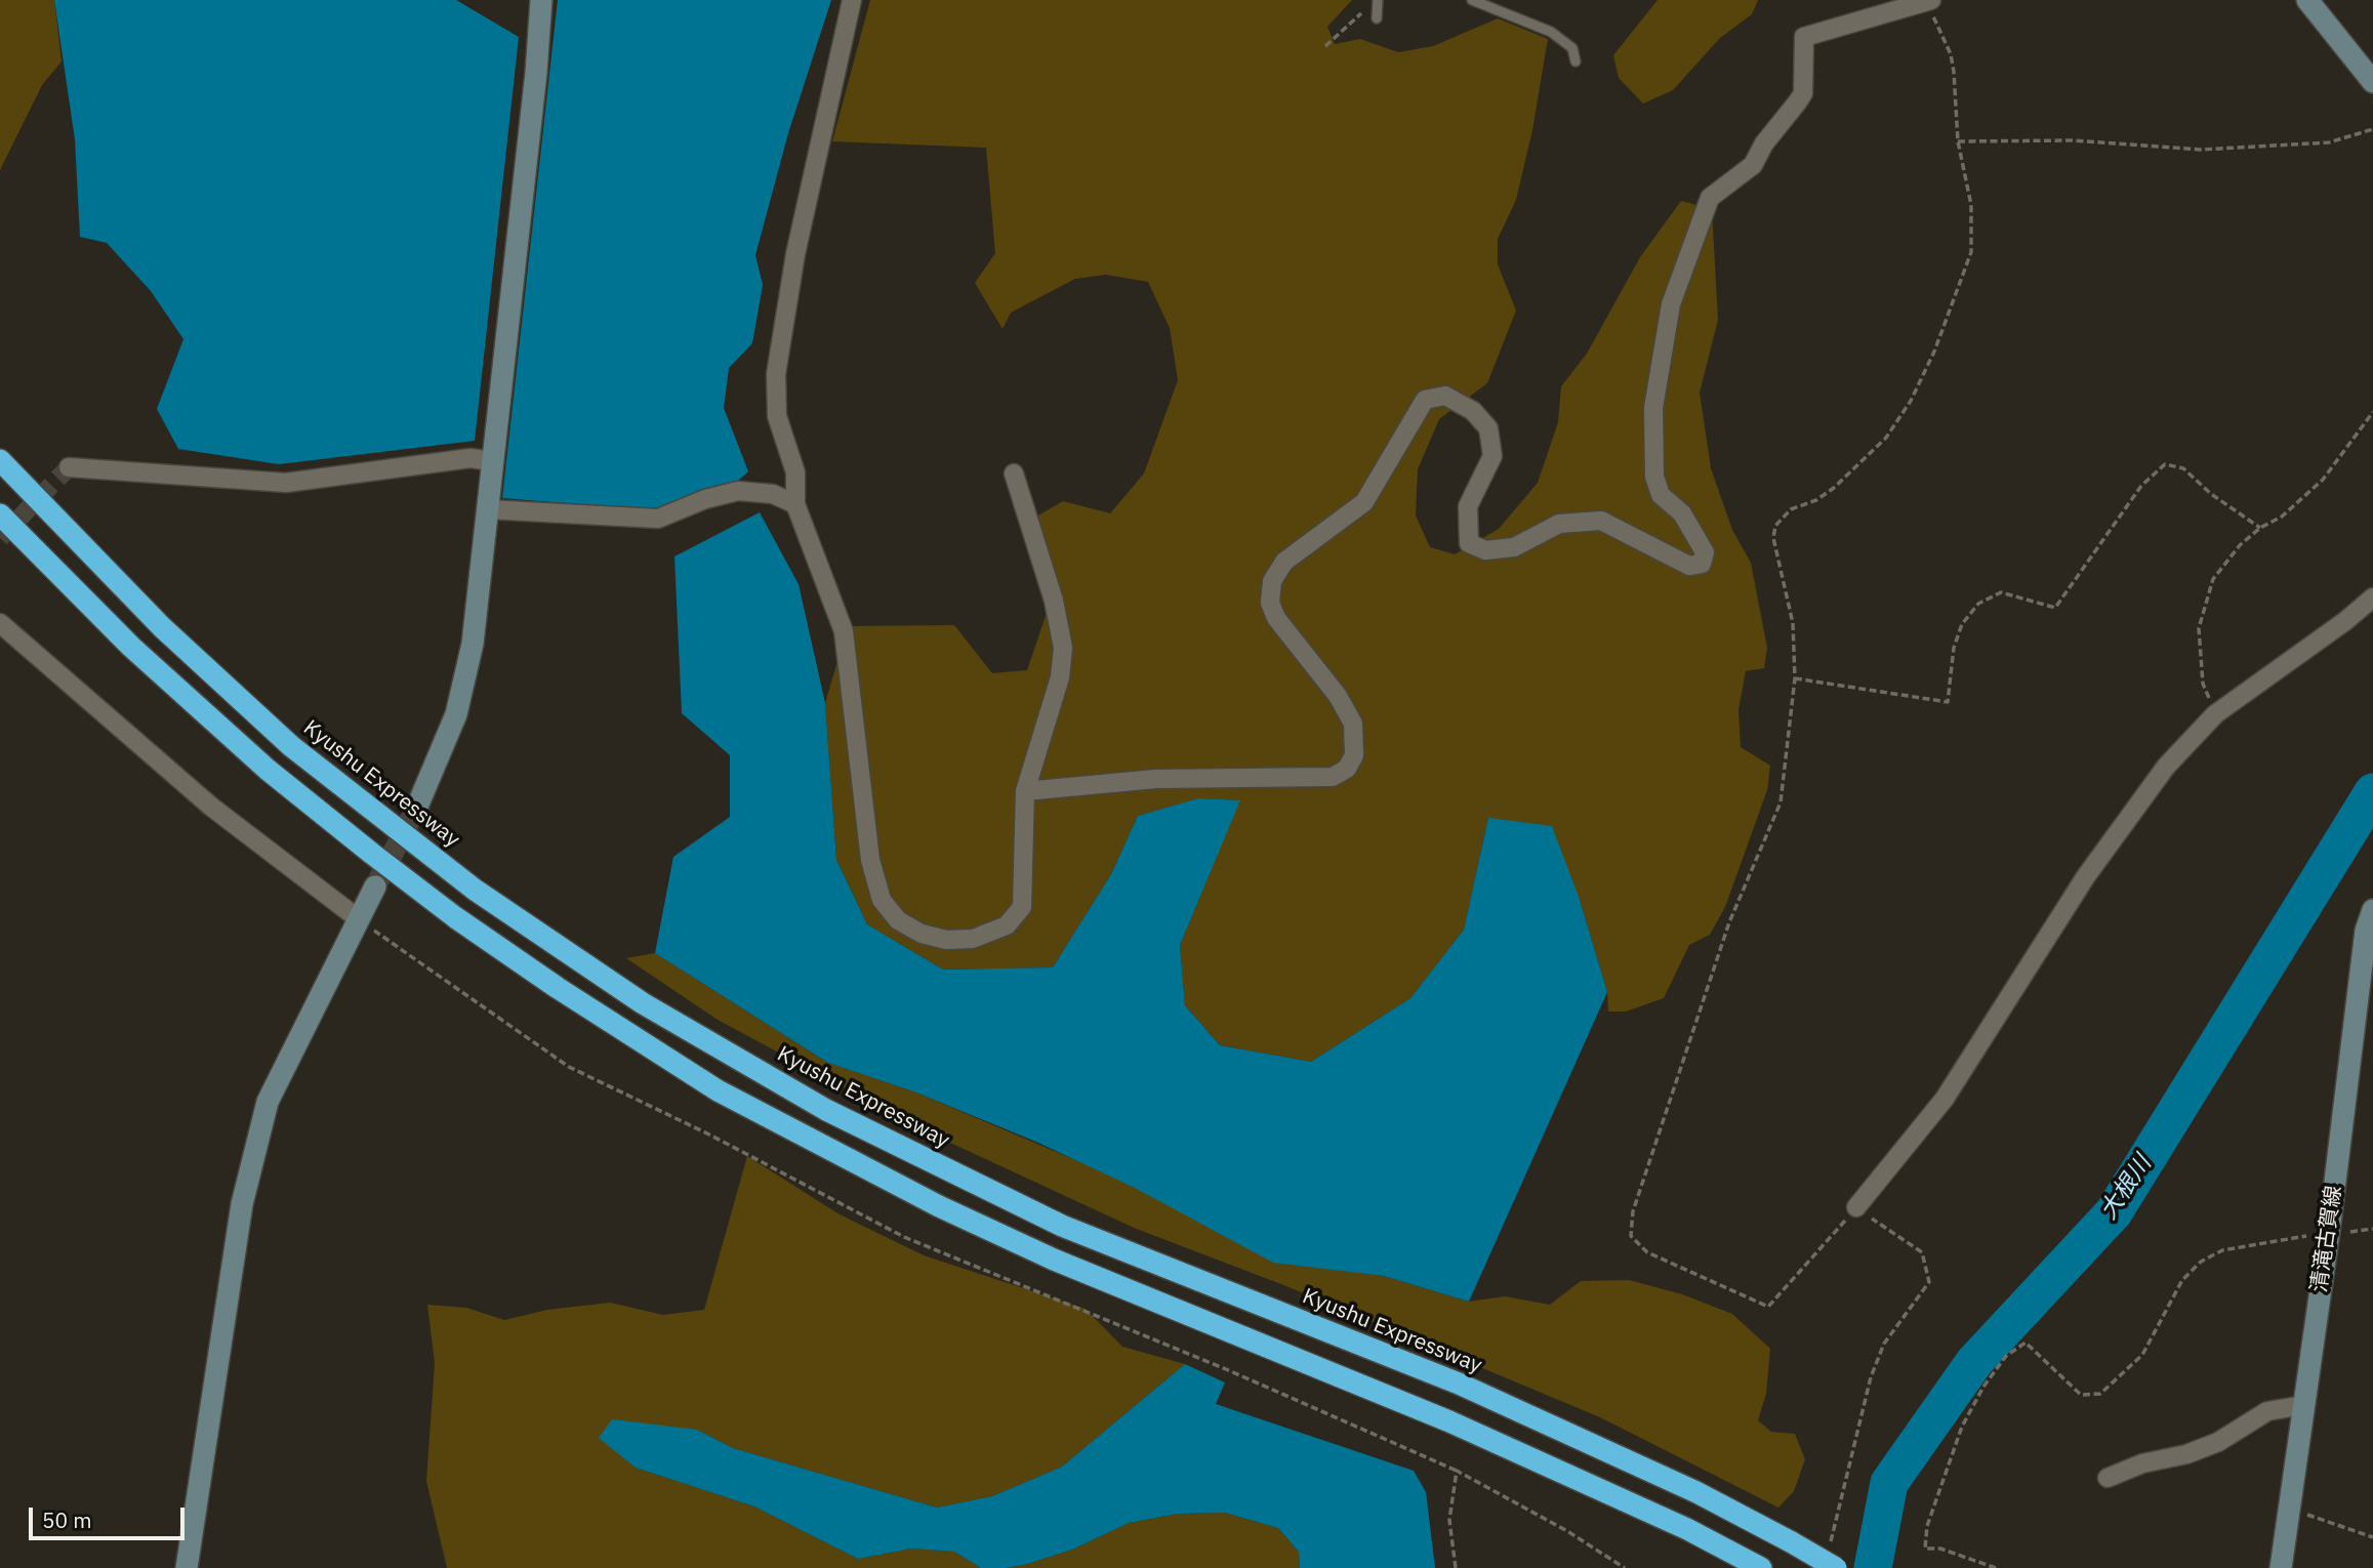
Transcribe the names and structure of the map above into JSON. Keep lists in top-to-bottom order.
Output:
{
  "streets": {
    "highway": ["Kyushu Expressway"],
    "street": ["清滝古賀線"]
  },
  "water": ["大根川"],
  "scale_bar": "50 m"
}
